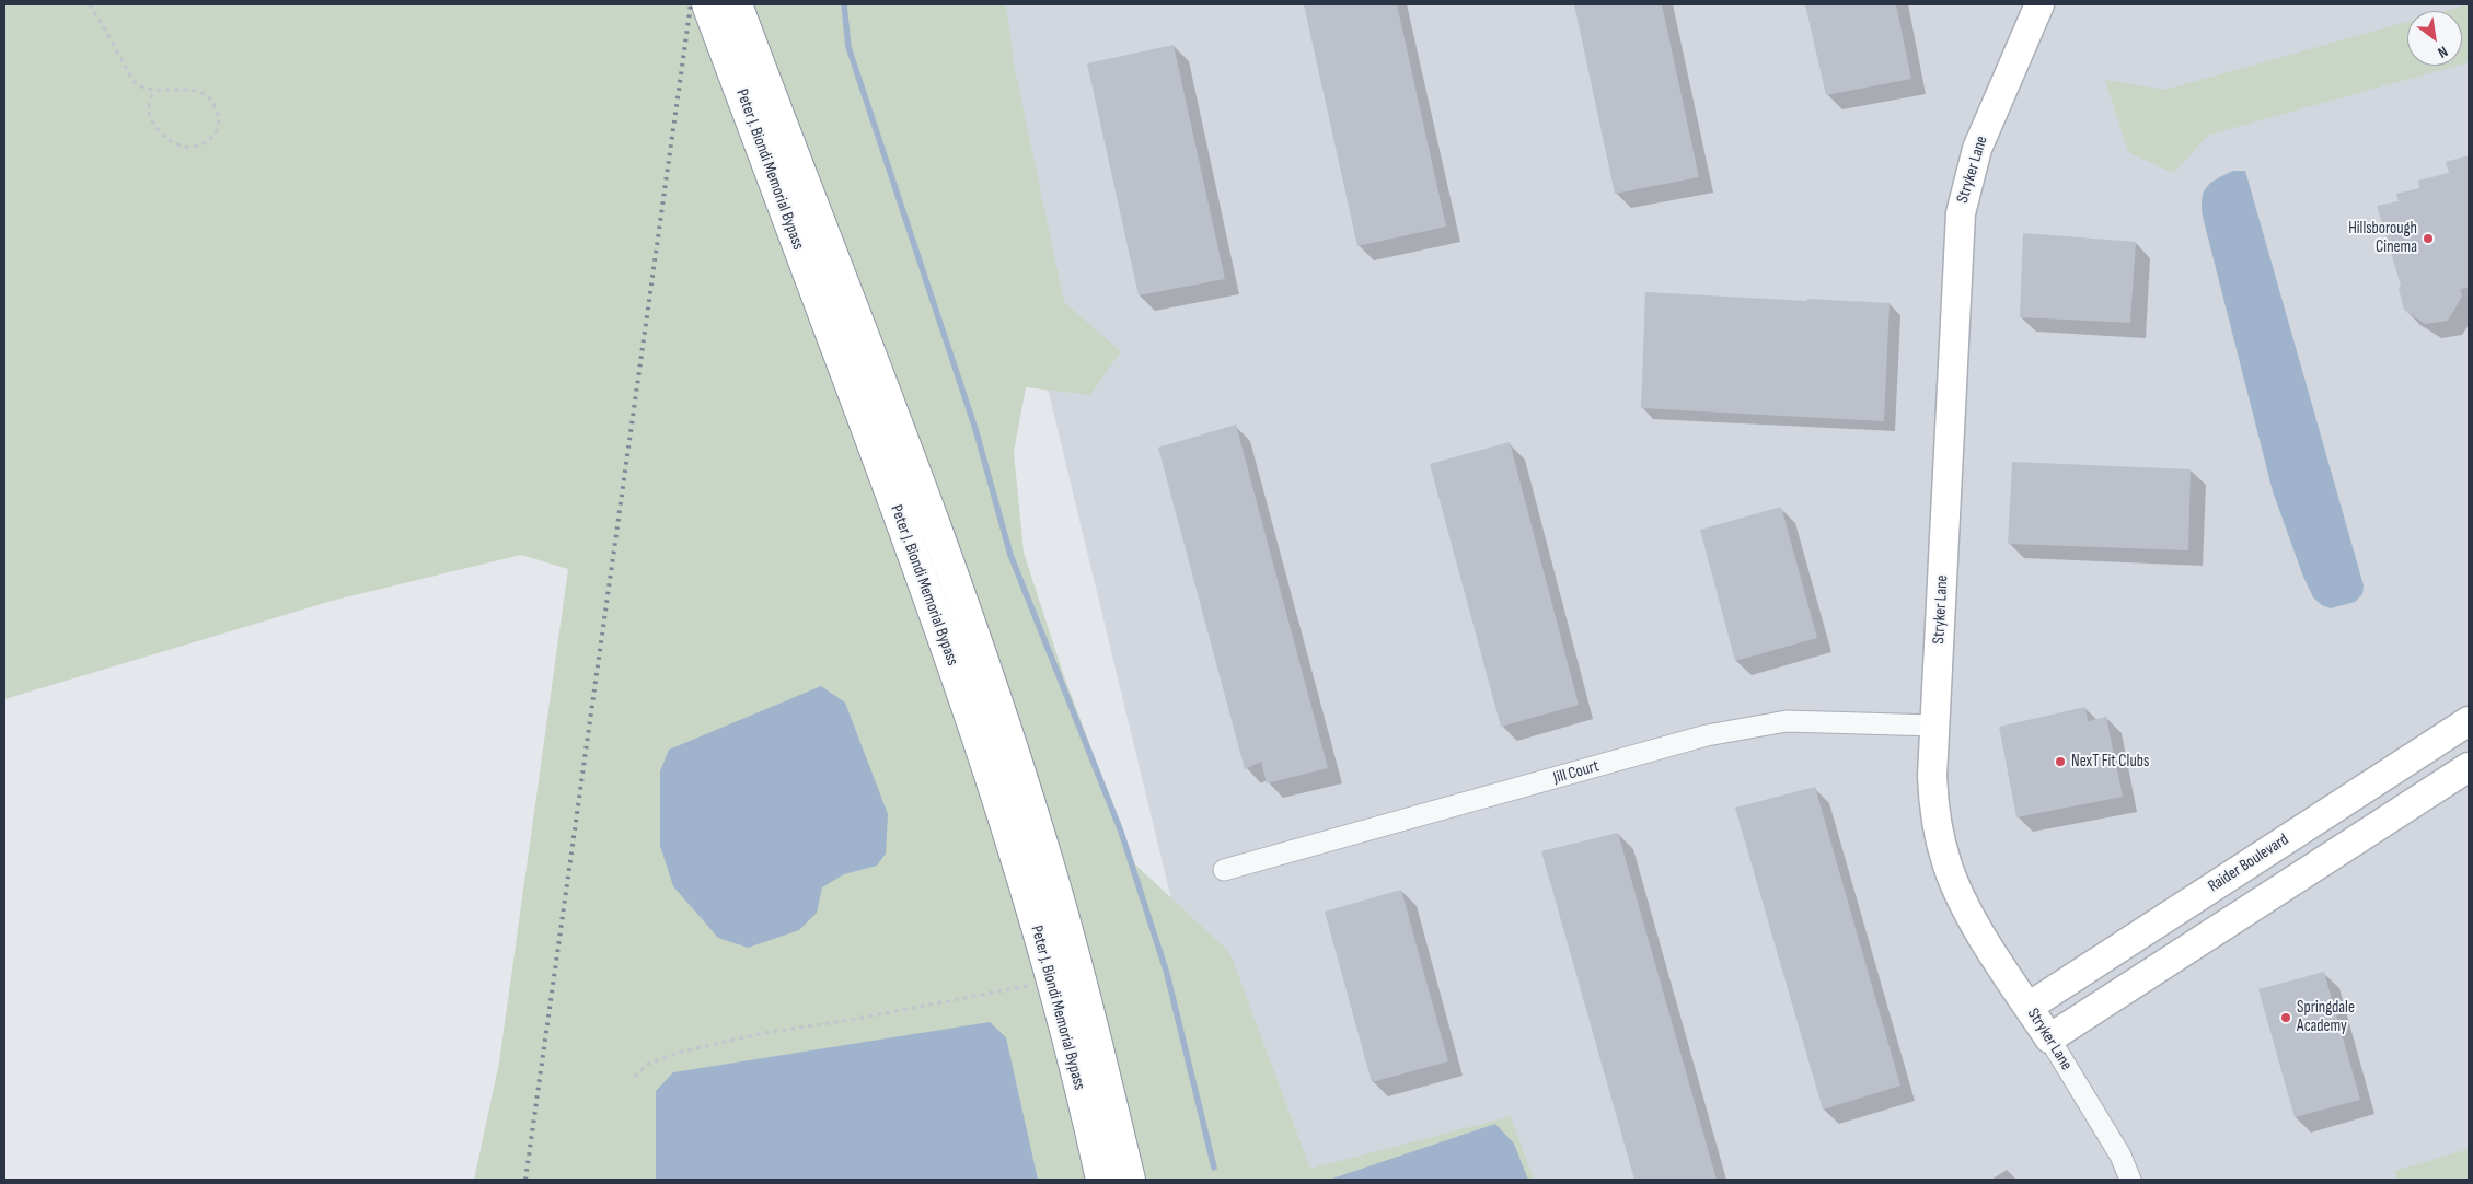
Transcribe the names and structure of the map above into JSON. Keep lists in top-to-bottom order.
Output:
{
  "streets": {
    "highway": ["Peter J. Biondi Memorial Bypass"],
    "street": ["Stryker Lane", "Jill Court", "Raider Boulevard"]
  },
  "crossings": [
    ["Stryker Lane", "Jill Court"],
    ["Stryker Lane", "Raider Boulevard"]
  ],
  "places": ["Hillsborough Cinema", "NexT Fit Clubs", "Springdale Academy"],
  "north": "bottom right"
}
